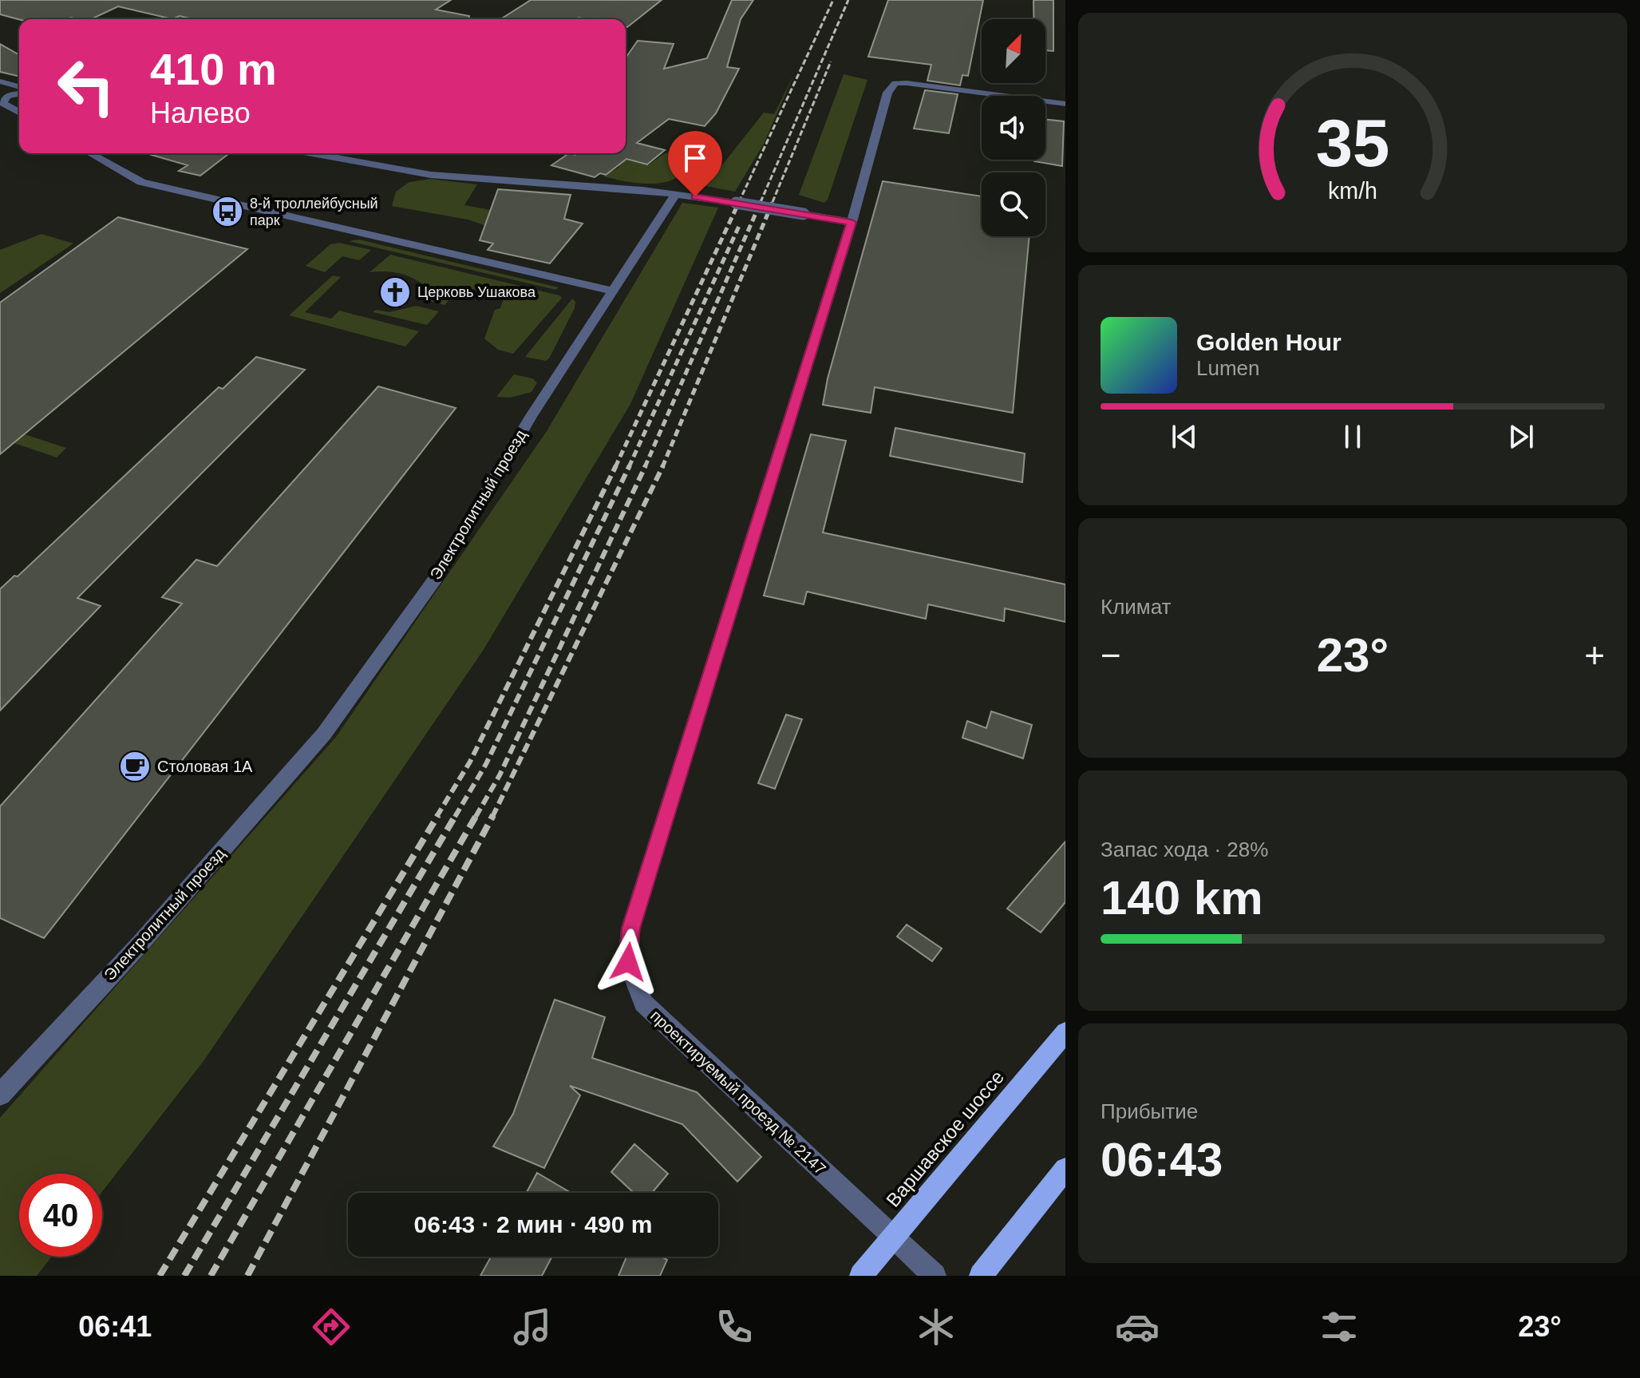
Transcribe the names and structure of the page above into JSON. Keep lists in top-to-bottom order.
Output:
{
  "streets": {
    "main road": ["Варшавское шоссе"],
    "street": ["Электролитный проезд", "проектируемый проезд № 2147"]
  },
  "crossings": [
    ["проектируемый проезд № 2147", "Варшавское шоссе"]
  ],
  "places": {
    "bus stop": ["8-й троллейбусный парк"],
    "church": ["Церковь Ушакова"],
    "cafe": ["Столовая 1А"]
  },
  "north": "top right",
  "page": {
    "turn": ["410 m", "Налево"],
    "song": ["Golden Hour", "Lumen"],
    "tile": [
      "Климат",
      ["Запас хода · 28%", "140 km"],
      ["Прибытие", "06:43"]
    ],
    "heat": ["−", "23°", "+"],
    "limit": "40",
    "trip": "06:43 · 2 мин · 490 m",
    "tabs": ["06:41", "23°"],
    "gauge": ["35", "km/h"]
  }
}
